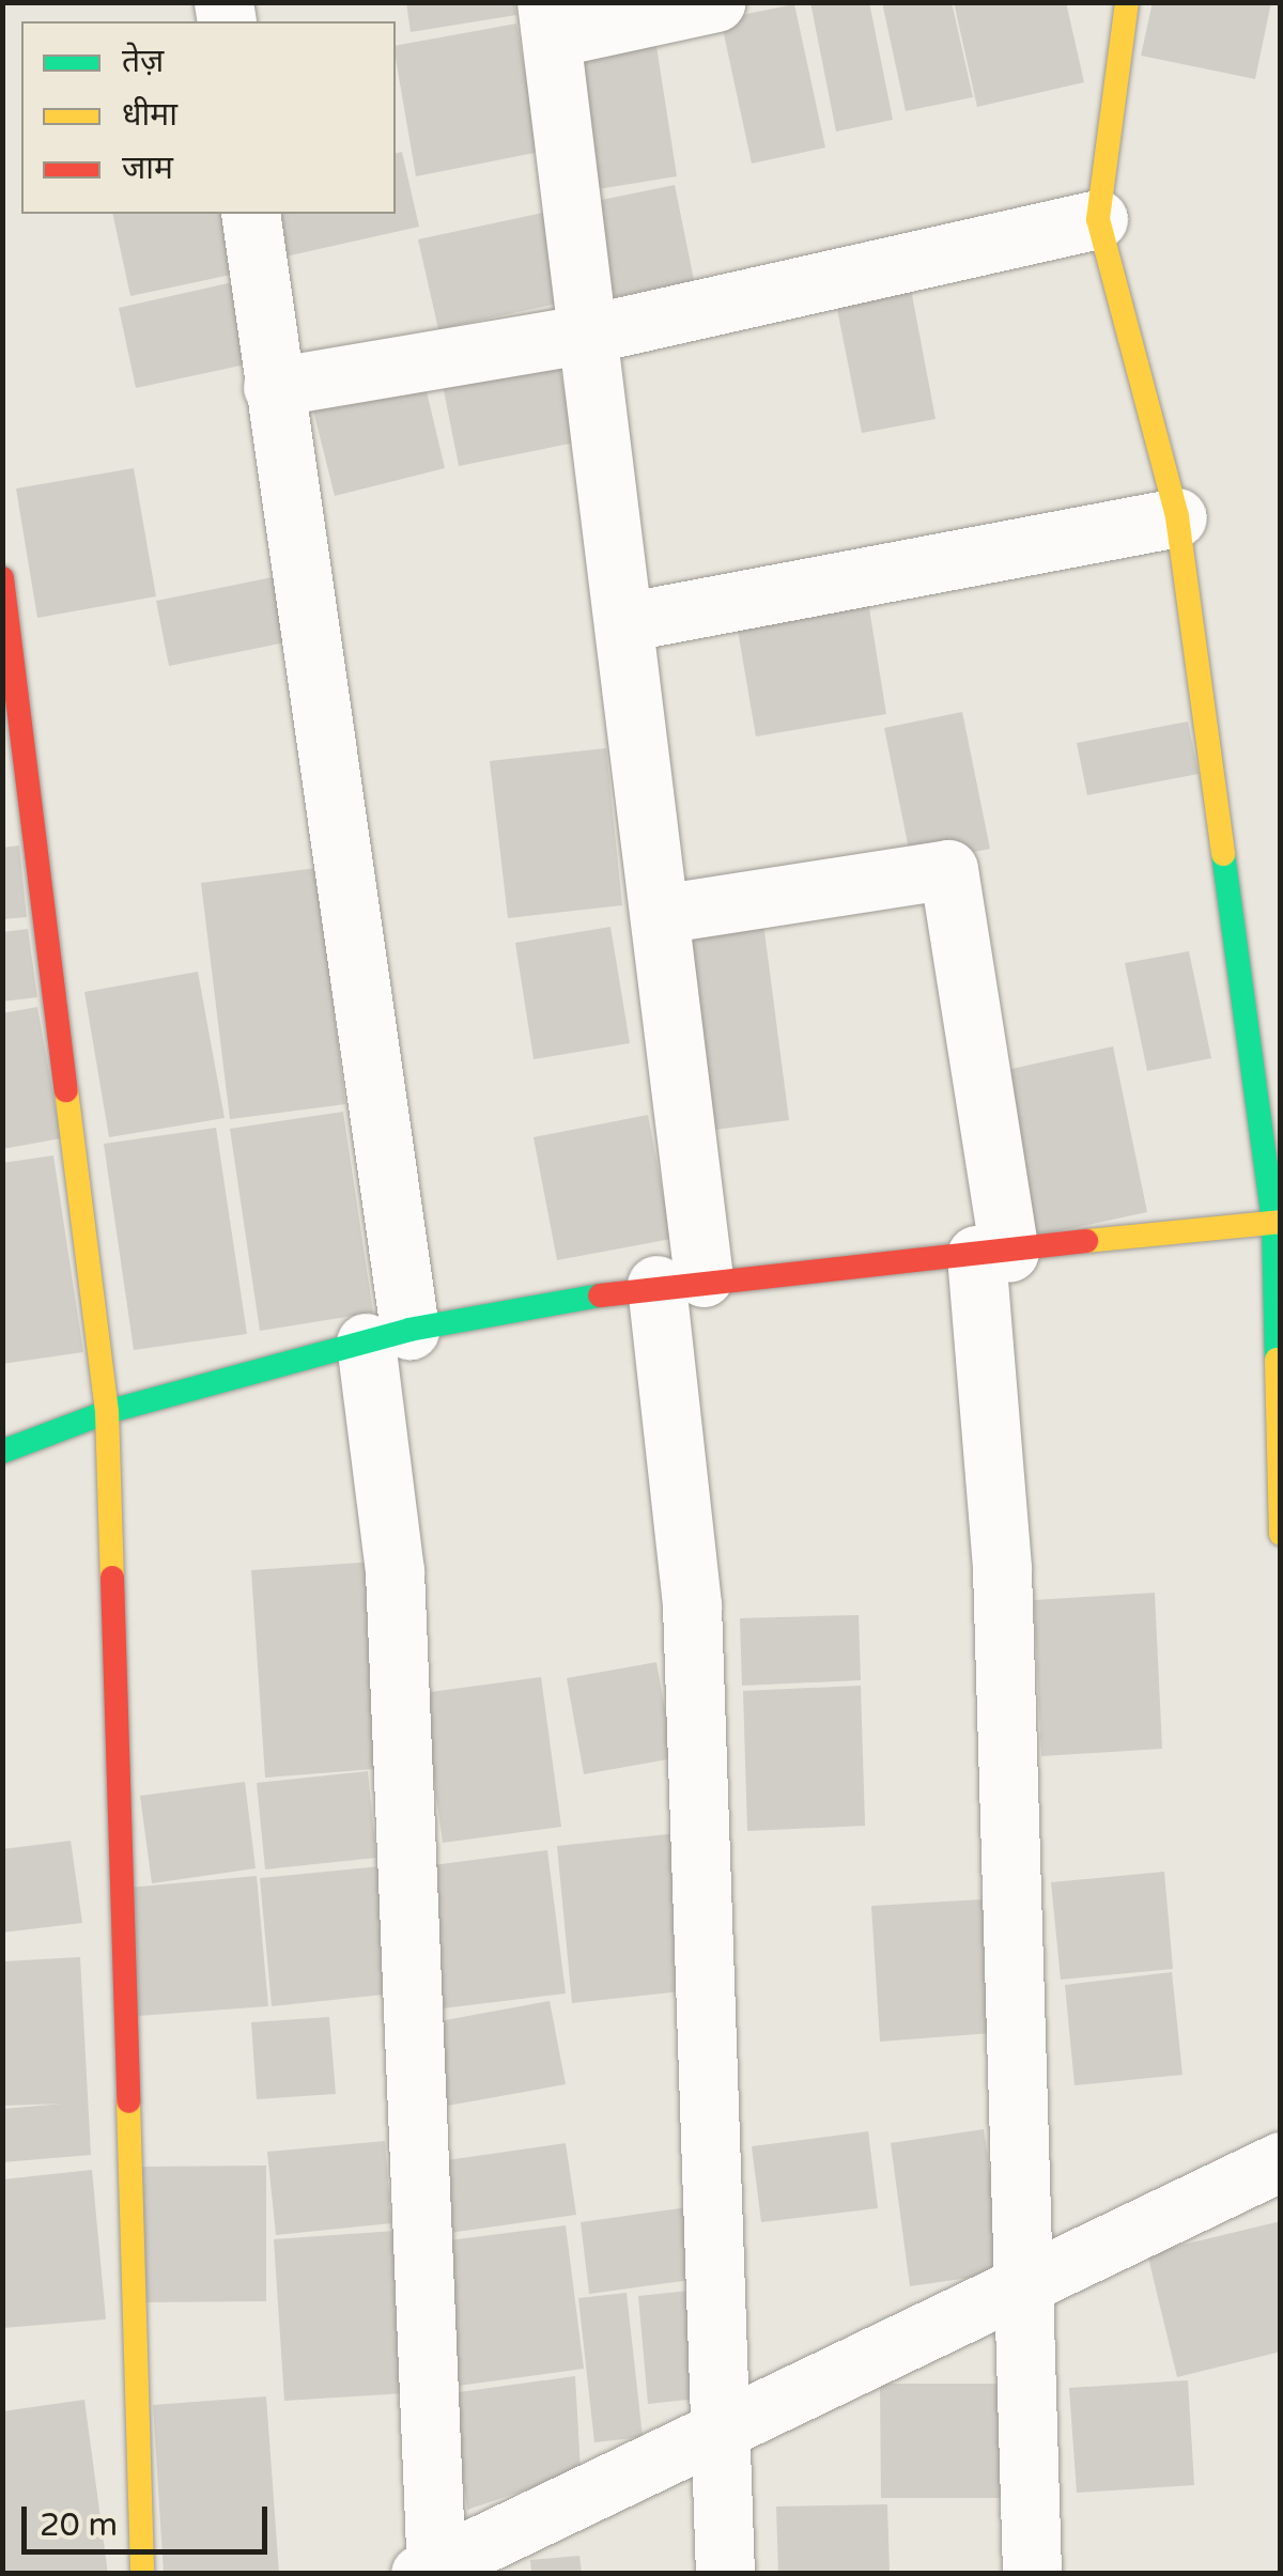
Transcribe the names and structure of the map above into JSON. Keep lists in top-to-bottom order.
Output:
{
  "legend": ["तेज़", "धीमा", "जाम"],
  "scale_bar": "20 m"
}
